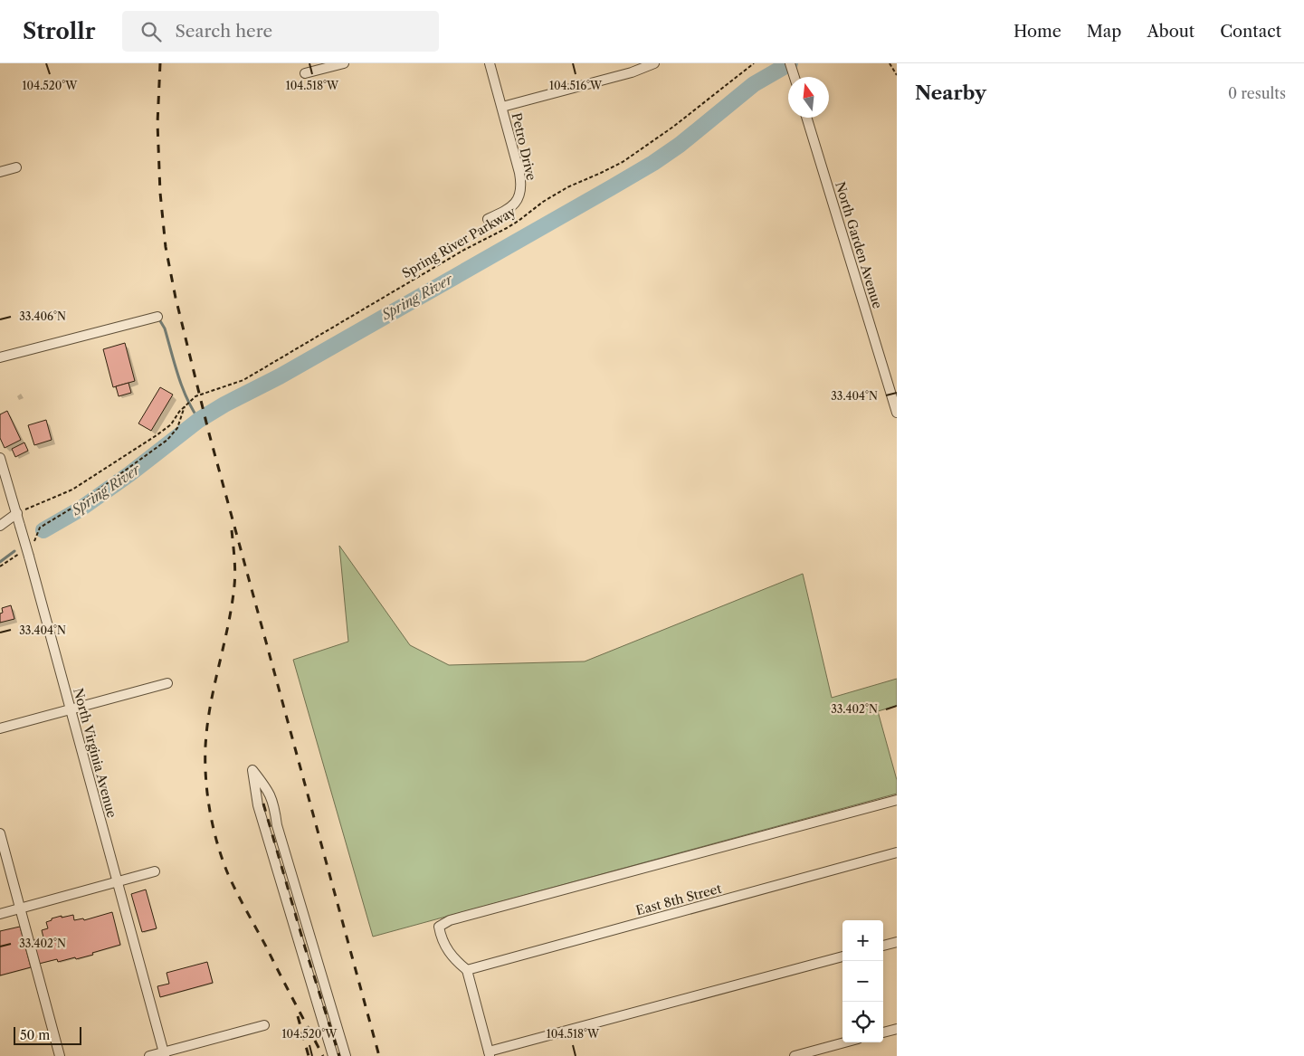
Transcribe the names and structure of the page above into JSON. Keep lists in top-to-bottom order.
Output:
{
  "streets": {
    "street": [
      "Petro Drive",
      "North Garden Avenue",
      "North Virginia Avenue",
      "East 8th Street"
    ],
    "path": ["Spring River Parkway"]
  },
  "crossings": [
    ["Spring River Parkway", "North Virginia Avenue"]
  ],
  "water": ["Spring River"],
  "scale_bar": "50 m",
  "north": "top",
  "page": {
    "header": "Strollr",
    "search": "Search here",
    "nav": [
      "Home",
      "Map",
      "About",
      "Contact"
    ],
    "heading": ["Nearby", "0 results"],
    "map_buttons": ["+", "−"],
    "scale": "50 m"
  },
  "coordinates": [
    "104.520°W",
    "104.518°W",
    "104.516°W",
    "33.406°N",
    "33.404°N",
    "33.402°N"
  ]
}
